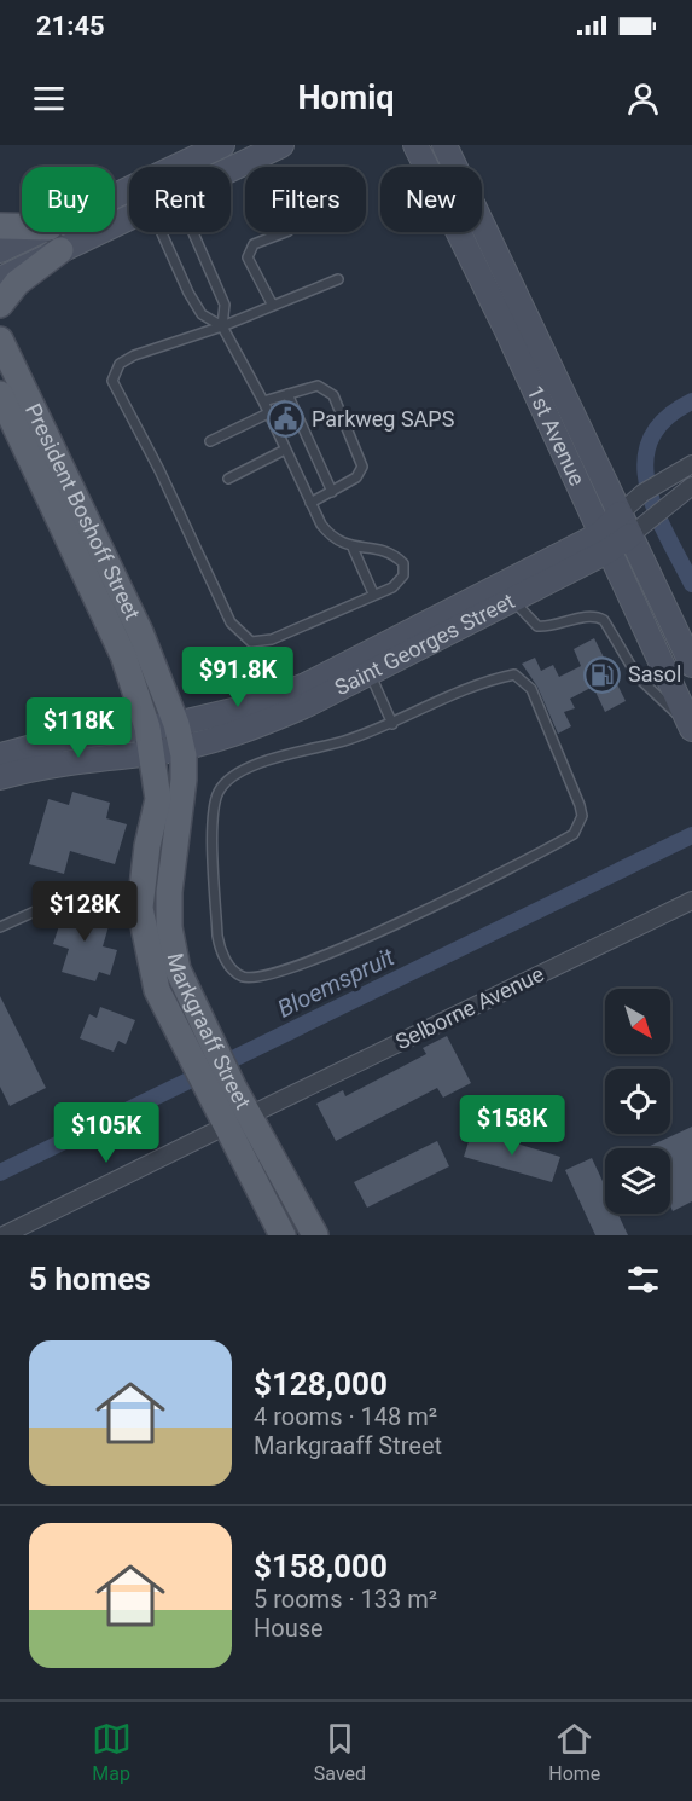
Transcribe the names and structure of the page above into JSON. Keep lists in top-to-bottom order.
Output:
{
  "streets": {
    "main road": ["President Boshoff Street", "Markgraaff Street"],
    "street": ["1st Avenue", "Saint Georges Street", "Selborne Avenue"]
  },
  "crossings": [
    ["1st Avenue", "Saint Georges Street"],
    ["President Boshoff Street", "Saint Georges Street"],
    ["President Boshoff Street", "Markgraaff Street"],
    ["Saint Georges Street", "Markgraaff Street"],
    ["Selborne Avenue", "Markgraaff Street"]
  ],
  "water": ["Bloemspruit"],
  "places": {
    "public building": ["Parkweg SAPS"],
    "fuel station": ["Sasol"]
  },
  "north": "bottom right",
  "page": {
    "status": "21:45",
    "header": "Homiq",
    "chip": [
      "Buy",
      "Rent",
      "Filters",
      "New"
    ],
    "price": [
      "$91.8K",
      "$118K",
      "$128K",
      "$158K",
      "$105K"
    ],
    "heading": "5 homes",
    "list": [
      {
        "name": "$128,000",
        "note": "4 rooms · 148 m² · Markgraaff Street"
      },
      {
        "name": "$158,000",
        "note": "5 rooms · 133 m² · House"
      }
    ],
    "tabs": ["Map", "Saved", "Home"]
  }
}
